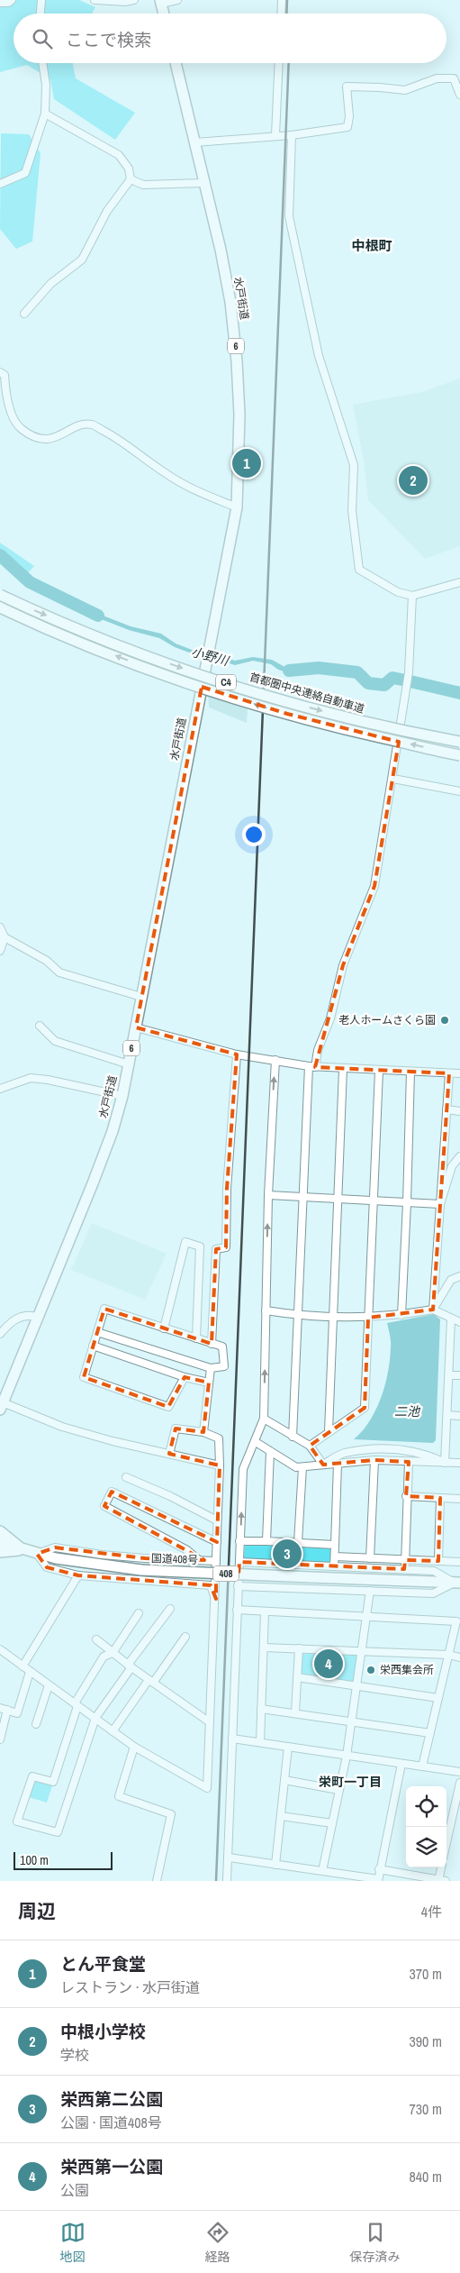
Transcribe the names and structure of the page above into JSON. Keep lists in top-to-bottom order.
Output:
{
  "streets": {
    "highway": [
      "水戸街道",
      "6",
      "C4",
      "首都圏中央連絡自動車道",
      "国道408号",
      "408"
    ]
  },
  "districts": ["中根町", "栄町一丁目"],
  "water": ["小野川", "二池"],
  "places": ["老人ホームさくら園", "栄西集会所"],
  "scale_bar": "100 m",
  "page": {
    "search": "ここで検索",
    "pins": [
      "1",
      "2",
      "3",
      "4"
    ],
    "scale": "100 m",
    "heading": ["周辺", "4件"],
    "list": [
      {
        "mark": "1",
        "name": "とん平食堂",
        "note": "レストラン · 水戸街道",
        "value": "370 m"
      },
      {
        "mark": "2",
        "name": "中根小学校",
        "note": "学校",
        "value": "390 m"
      },
      {
        "mark": "3",
        "name": "栄西第二公園",
        "note": "公園 · 国道408号",
        "value": "730 m"
      },
      {
        "mark": "4",
        "name": "栄西第一公園",
        "note": "公園",
        "value": "840 m"
      }
    ],
    "nav": ["地図", "経路", "保存済み"]
  }
}
